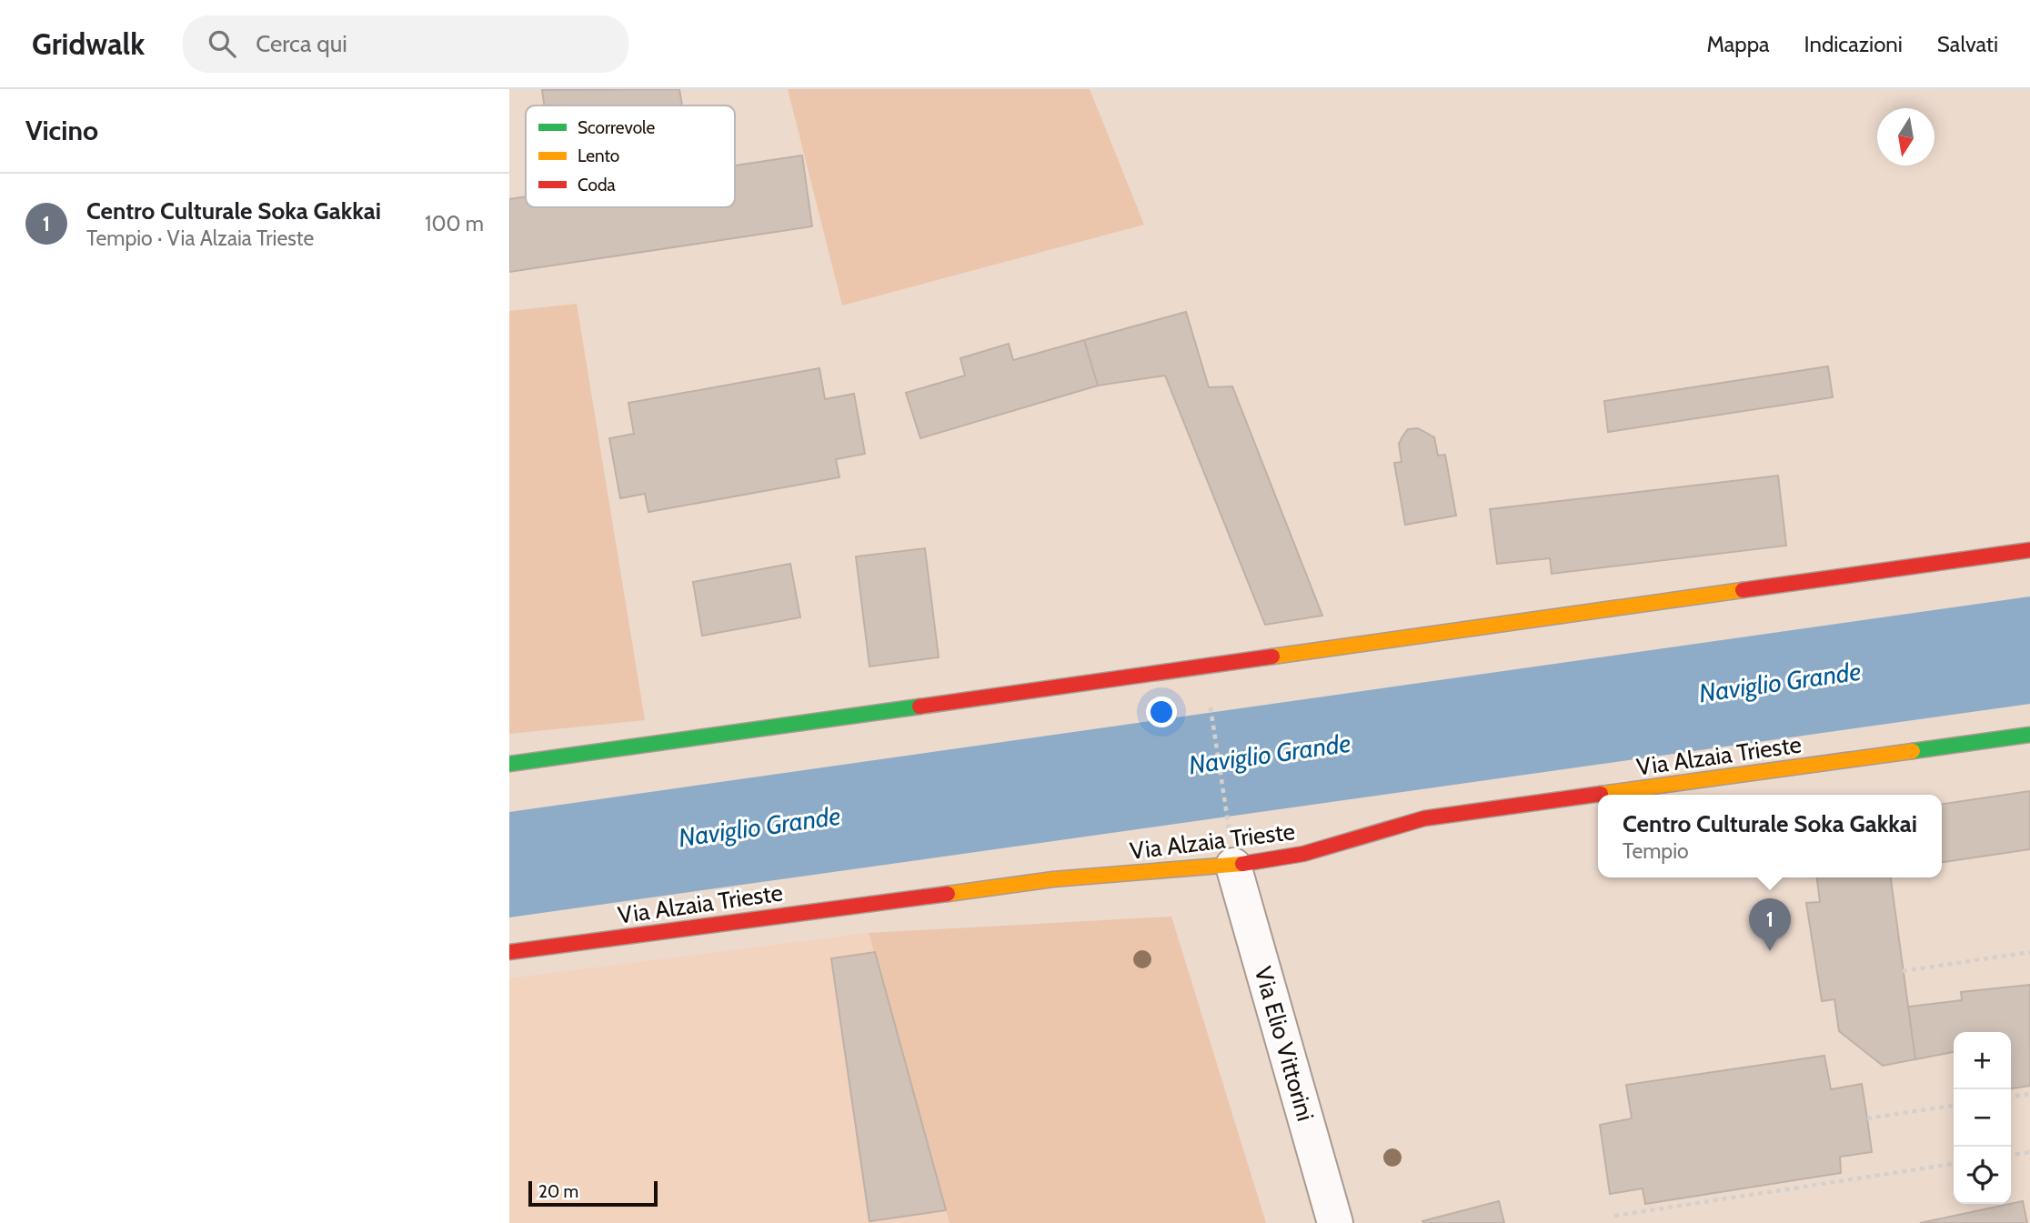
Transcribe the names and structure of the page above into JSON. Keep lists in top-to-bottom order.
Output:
{
  "streets": {
    "street": ["Via Alzaia Trieste", "Via Elio Vittorini"]
  },
  "crossings": [
    ["Via Alzaia Trieste", "Via Elio Vittorini"]
  ],
  "water": ["Naviglio Grande"],
  "legend": ["Scorrevole", "Lento", "Coda"],
  "scale_bar": "20 m",
  "north": "bottom",
  "page": {
    "header": "Gridwalk",
    "search": "Cerca qui",
    "nav": ["Mappa", "Indicazioni", "Salvati"],
    "heading": "Vicino",
    "list": [
      {
        "mark": "1",
        "name": "Centro Culturale Soka Gakkai",
        "note": "Tempio · Via Alzaia Trieste",
        "value": "100 m"
      }
    ],
    "popup": ["Centro Culturale Soka Gakkai", "Tempio"],
    "pins": "1",
    "map_buttons": ["+", "−"],
    "scale": "20 m"
  }
}
